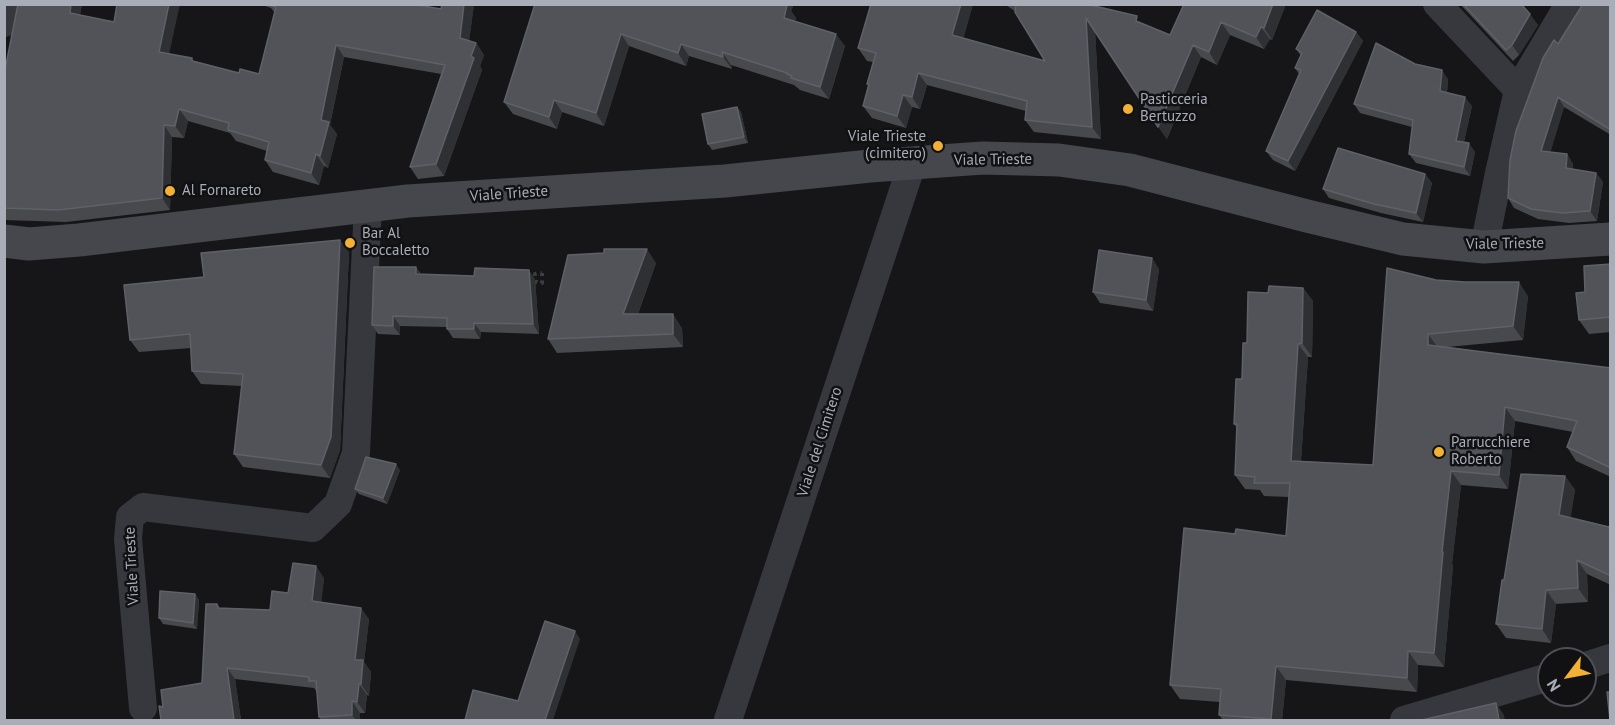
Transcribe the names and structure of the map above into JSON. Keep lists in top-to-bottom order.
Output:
{
  "streets": {
    "main road": ["Viale Trieste"],
    "street": ["Viale del Cimitero"]
  },
  "crossings": [
    ["Viale Trieste", "Viale del Cimitero"]
  ],
  "places": [
    "Pasticceria Bertuzzo",
    "Viale Trieste (cimitero)",
    "Al Fornareto",
    "Bar Al Boccaletto",
    "Parrucchiere Roberto"
  ],
  "north": "bottom left"
}
